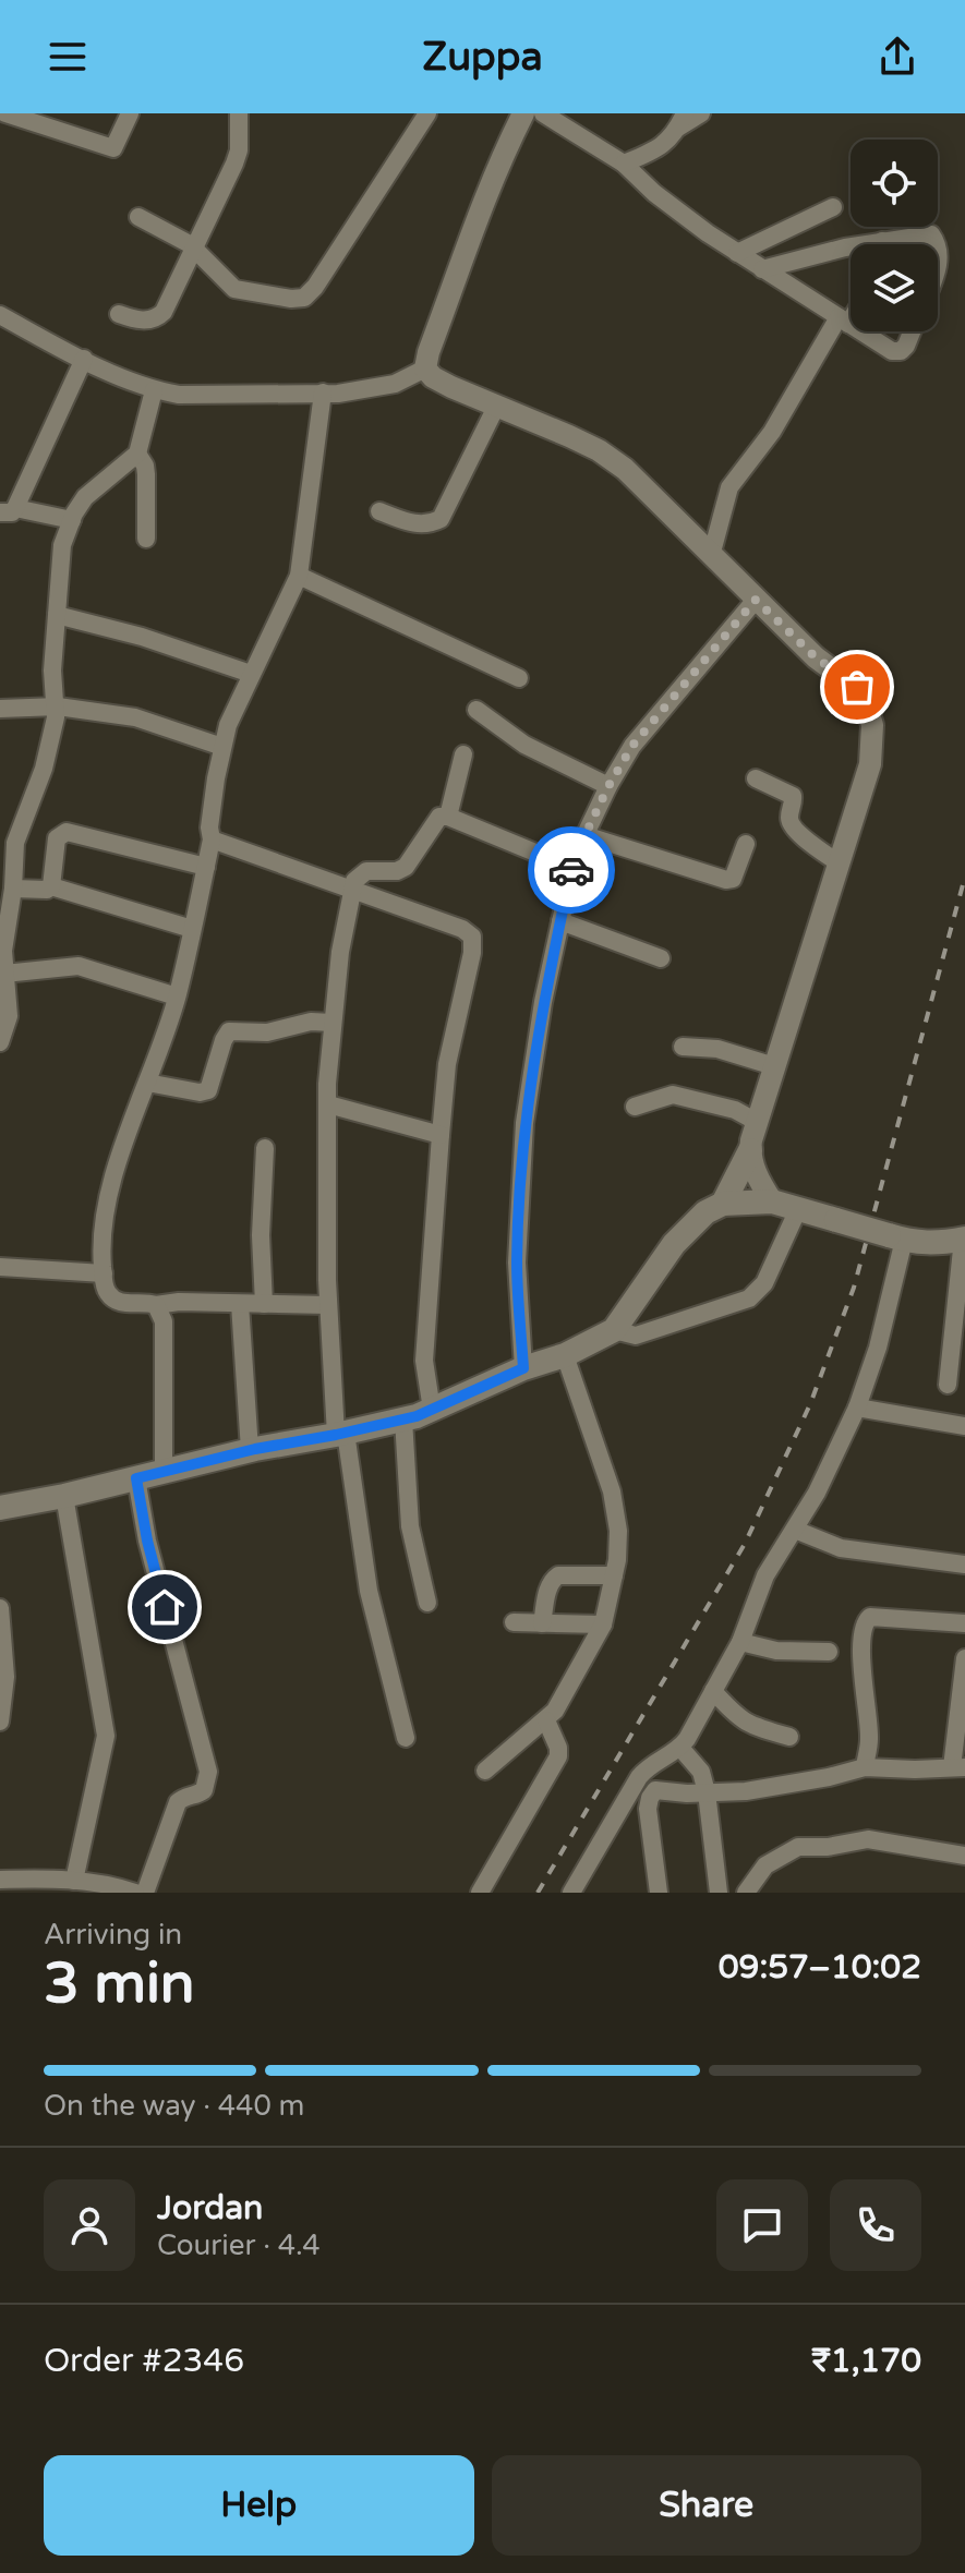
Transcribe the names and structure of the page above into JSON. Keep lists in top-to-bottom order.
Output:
{
  "page": {
    "header": "Zuppa",
    "heading": ["3 min", "Arriving in", "09:57–10:02"],
    "panel": [
      "Jordan",
      "Courier · 4.4",
      "Order #2346",
      "₹1,170"
    ],
    "bar": "On the way · 440 m",
    "buttons": ["Help", "Share"]
  }
}
